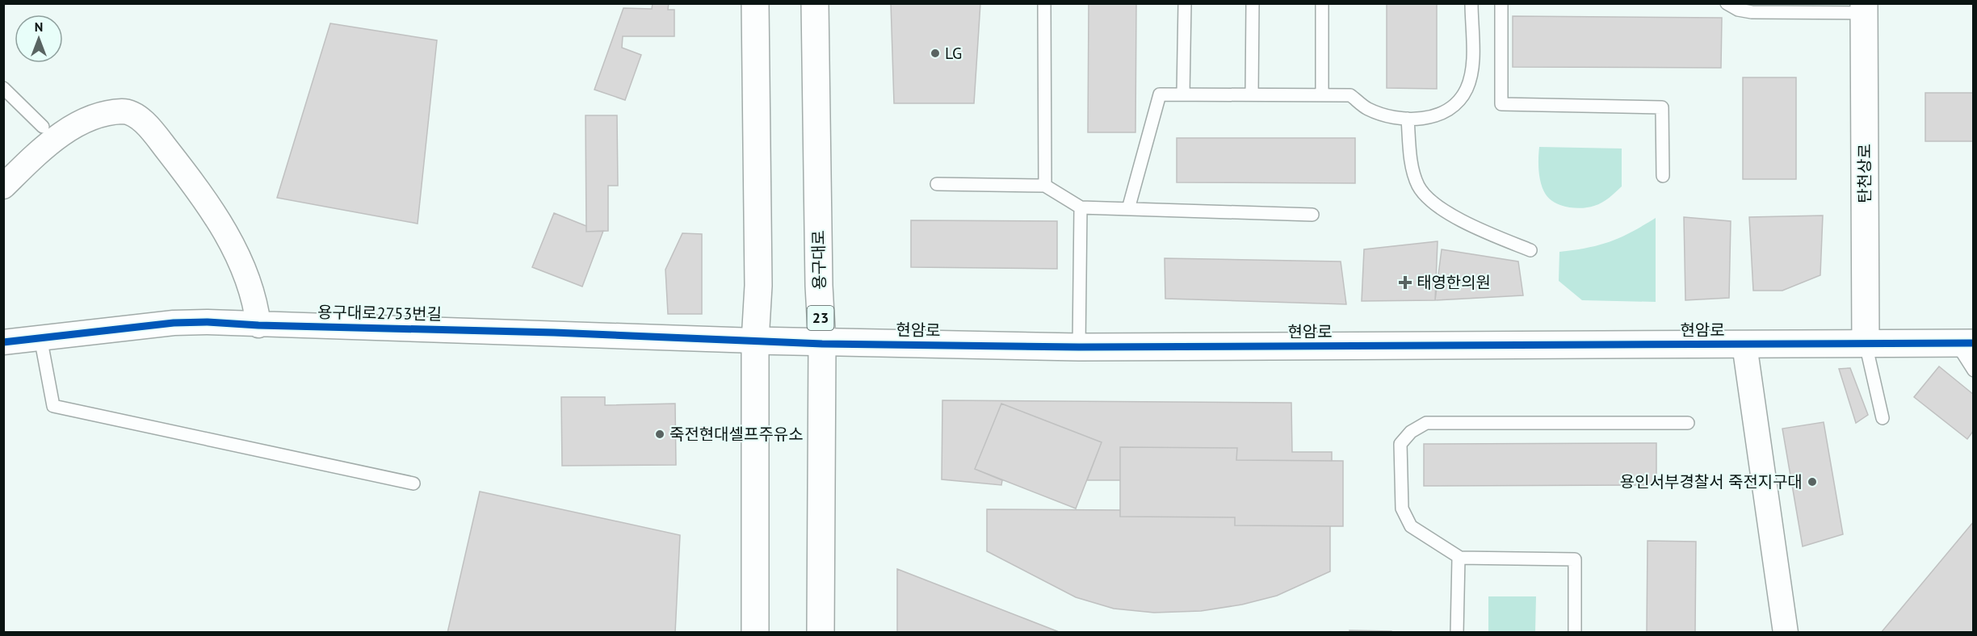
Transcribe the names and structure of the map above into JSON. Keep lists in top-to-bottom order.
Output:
{
  "streets": {
    "street": [
      "탄천상로",
      "용구대로",
      "용구대로2753번길",
      "23",
      "현암로"
    ]
  },
  "crossings": [
    ["탄천상로", "현암로"],
    ["용구대로", "현암로"],
    ["용구대로2753번길", "현암로"]
  ],
  "places": {
    "other": ["LG", "죽전현대셀프주유소", "용인서부경찰서 죽전지구대"],
    "health": ["태영한의원"]
  },
  "north": "top"
}
